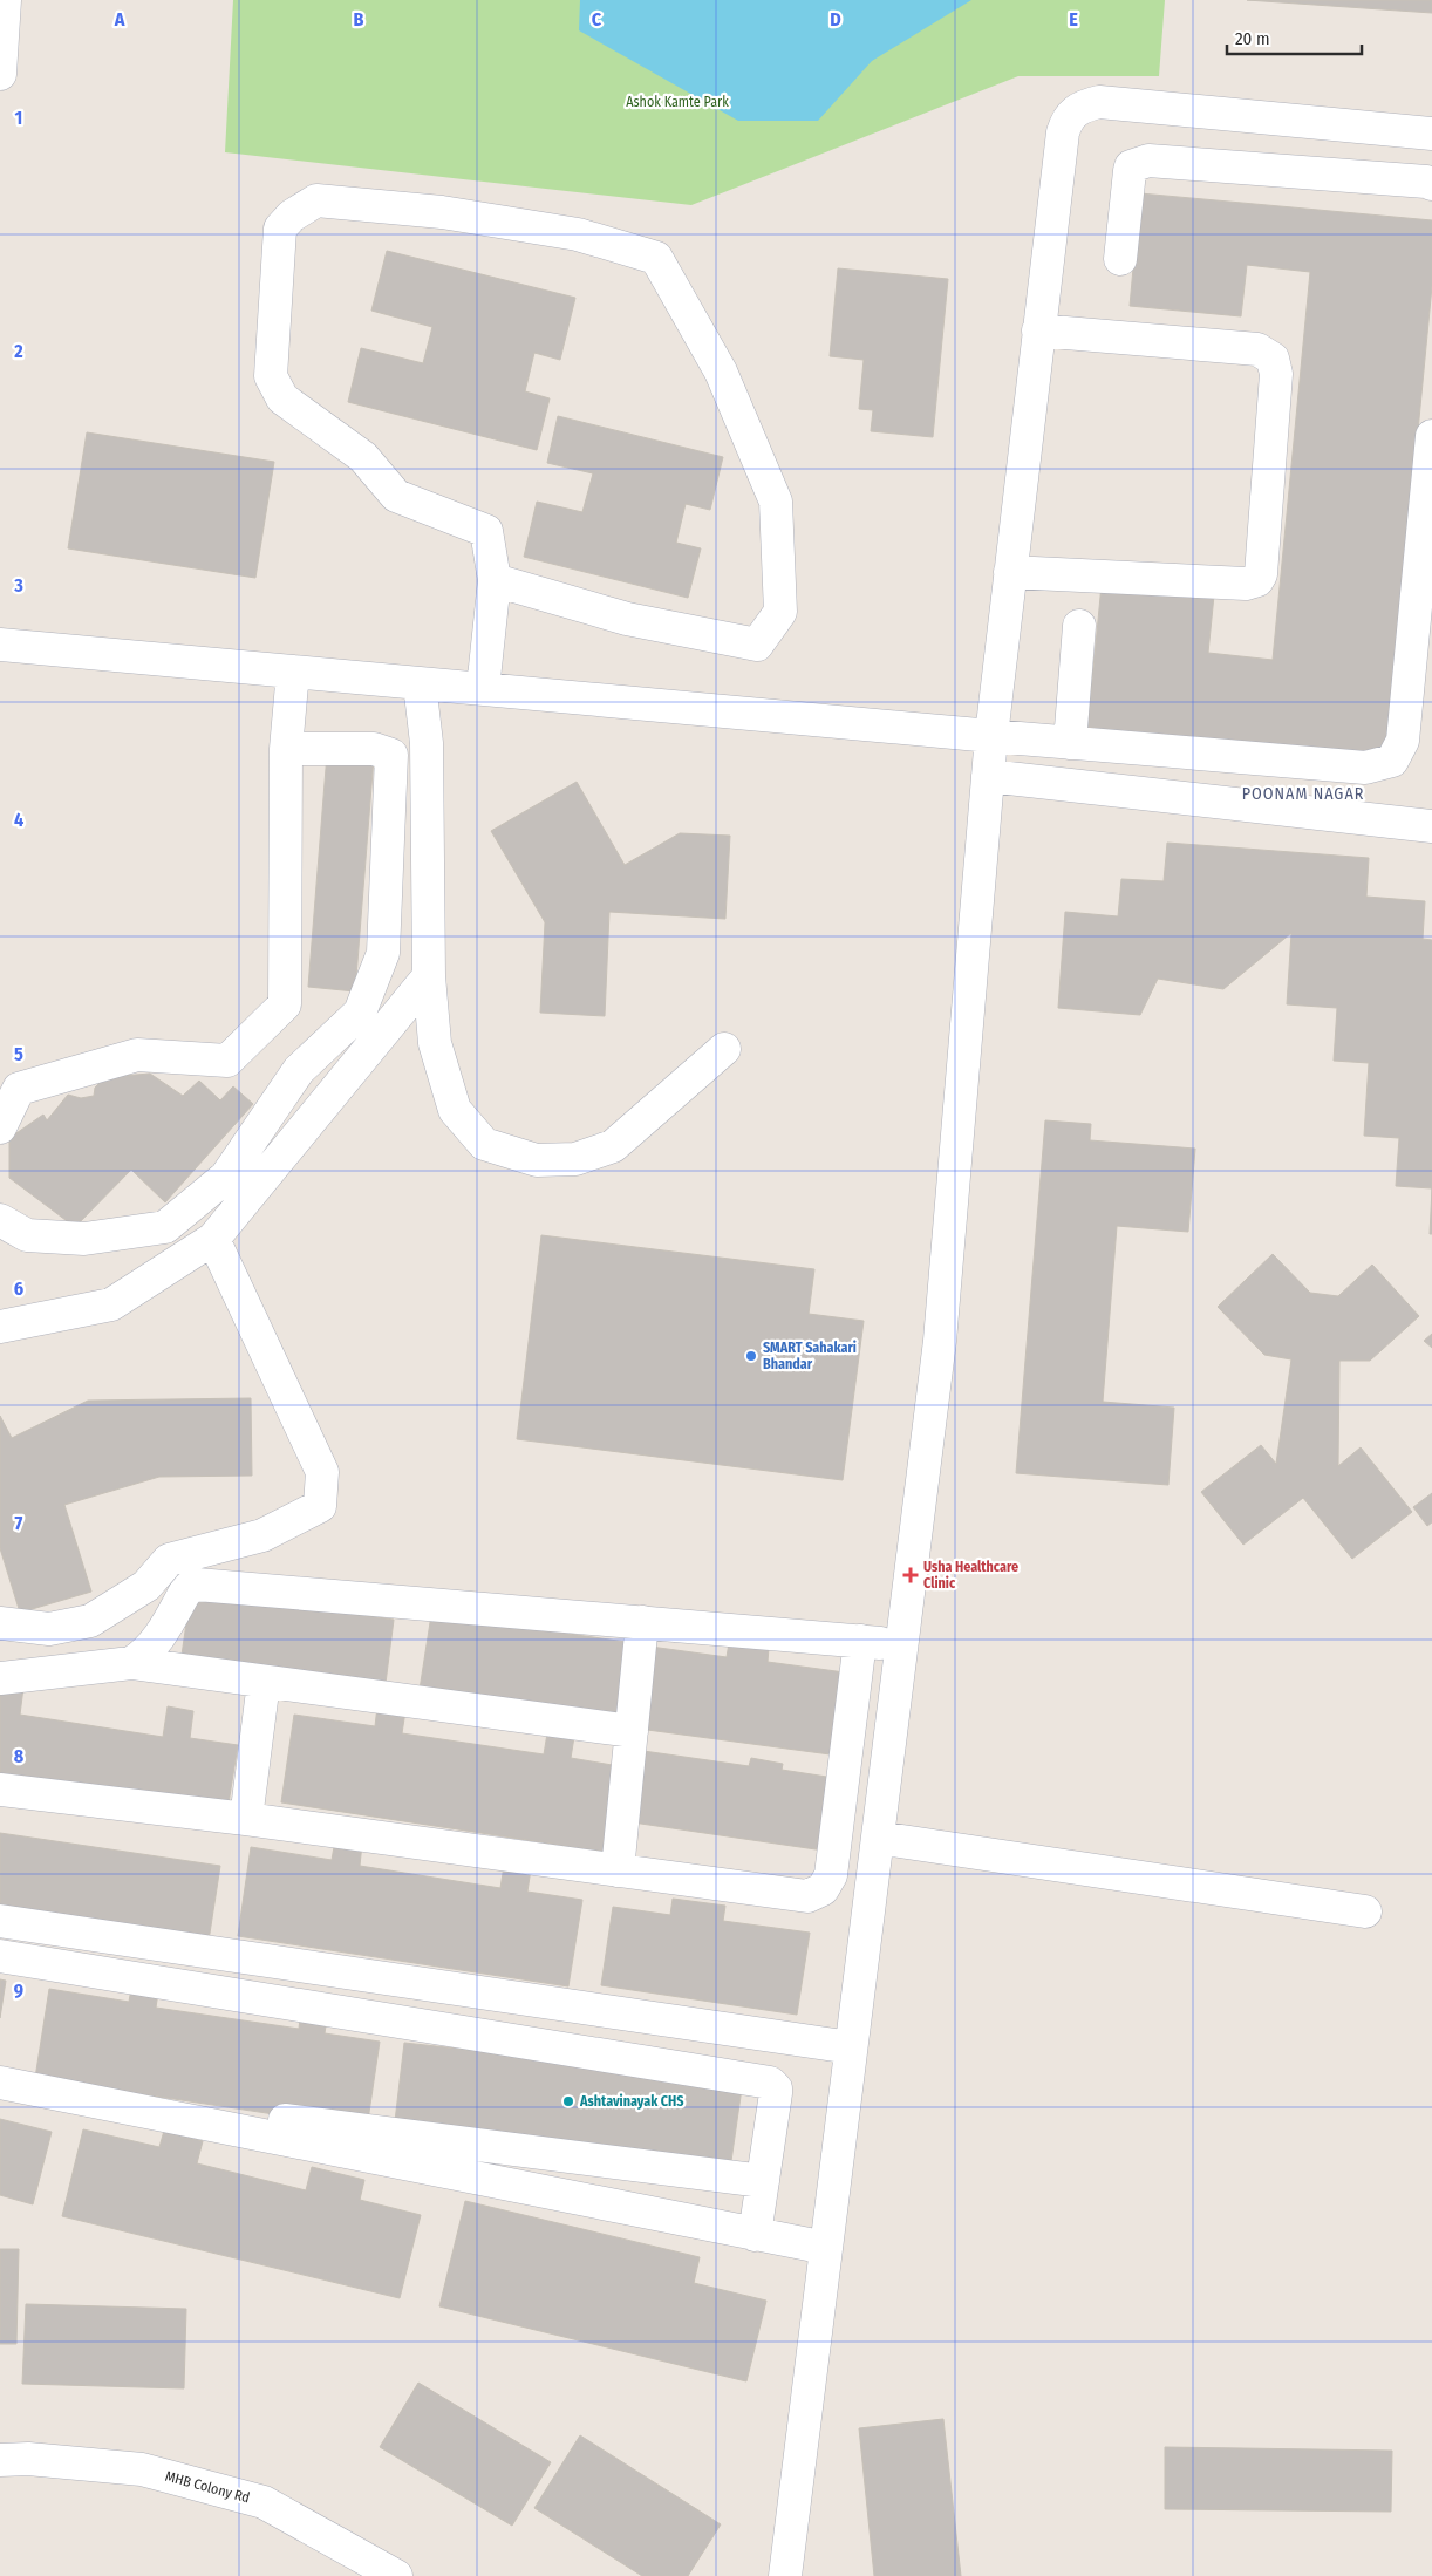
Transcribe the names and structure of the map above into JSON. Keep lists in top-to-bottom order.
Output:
{
  "streets": {
    "street": ["MHB Colony Rd"]
  },
  "districts": ["POONAM NAGAR"],
  "parks": ["Ashok Kamte Park"],
  "places": {
    "other": ["SMART Sahakari Bhandar", "Ashtavinayak CHS"],
    "health": ["Usha Healthcare Clinic"]
  },
  "scale_bar": "20 m",
  "grid": {
    "columns": [
      "A",
      "B",
      "C",
      "D",
      "E"
    ],
    "rows": [
      "1",
      "2",
      "3",
      "4",
      "5",
      "6",
      "7",
      "8",
      "9"
    ]
  }
}
